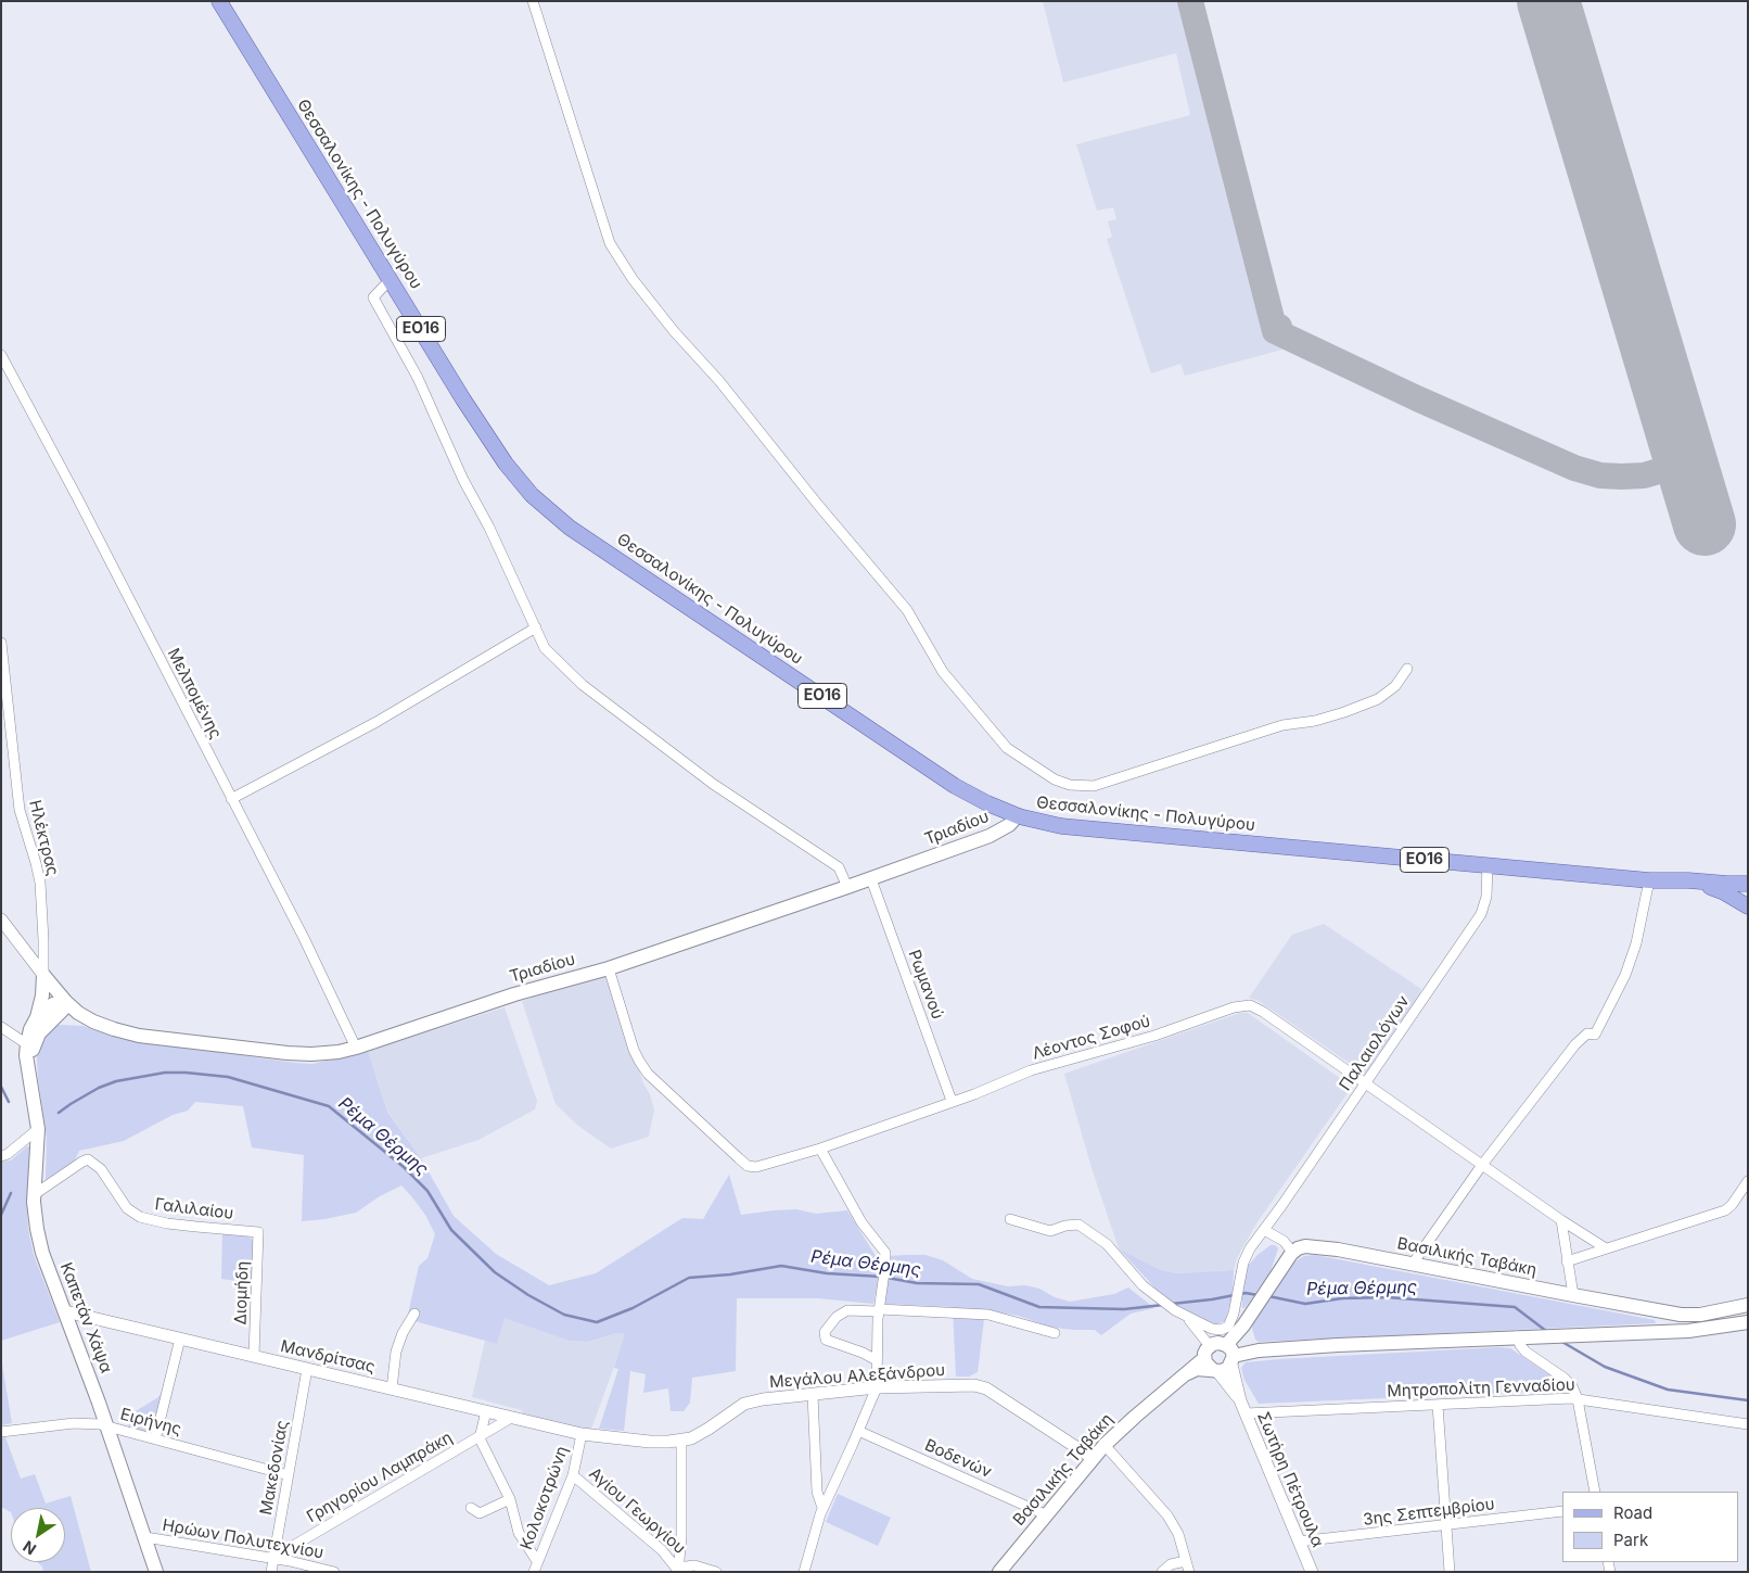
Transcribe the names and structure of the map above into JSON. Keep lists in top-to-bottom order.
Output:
{
  "streets": {
    "main road": [
      "Θεσσαλονίκης - Πολυγύρου",
      "ΕΟ16",
      "Τριαδίου",
      "Βασιλικής Ταβάκη",
      "Καπετάν Χάψα"
    ],
    "street": [
      "Μελπομένης",
      "Ηλέκτρας",
      "Ρωμανού",
      "Λέοντος Σοφού",
      "Παλαιολόγων",
      "Γαλιλαίου",
      "Διομήδη",
      "Μανδρίτσας",
      "Μεγάλου Αλεξάνδρου",
      "Μητροπολίτη Γενναδίου",
      "Ειρήνης",
      "Βοδενών",
      "Μακεδονίας",
      "Γρηγορίου Λαμπράκη",
      "Σωτήρη Πέτρουλα",
      "Κολοκοτρώνη",
      "Αγίου Γεωργίου",
      "3ης Σεπτεμβρίου",
      "Ηρώων Πολυτεχνίου"
    ]
  },
  "crossings": [
    ["Θεσσαλονίκης - Πολυγύρου", "Τριαδίου"],
    ["Θεσσαλονίκης - Πολυγύρου", "Παλαιολόγων"],
    ["Μελπομένης", "Τριαδίου"],
    ["Τριαδίου", "Ηλέκτρας"],
    ["Τριαδίου", "Ρωμανού"],
    ["Τριαδίου", "Λέοντος Σοφού"],
    ["Τριαδίου", "Καπετάν Χάψα"],
    ["Ρωμανού", "Λέοντος Σοφού"],
    ["Λέοντος Σοφού", "Παλαιολόγων"],
    ["Γαλιλαίου", "Διομήδη"],
    ["Γαλιλαίου", "Καπετάν Χάψα"],
    ["Βασιλικής Ταβάκη", "Μεγάλου Αλεξάνδρου"],
    ["Βασιλικής Ταβάκη", "Βοδενών"],
    ["Βασιλικής Ταβάκη", "Σωτήρη Πέτρουλα"],
    ["Διομήδη", "Μανδρίτσας"],
    ["Καπετάν Χάψα", "Μανδρίτσας"],
    ["Καπετάν Χάψα", "Ειρήνης"],
    ["Καπετάν Χάψα", "Ηρώων Πολυτεχνίου"],
    ["Μανδρίτσας", "Μεγάλου Αλεξάνδρου"],
    ["Μανδρίτσας", "Μακεδονίας"],
    ["Μανδρίτσας", "Γρηγορίου Λαμπράκη"],
    ["Μανδρίτσας", "Κολοκοτρώνη"],
    ["Μεγάλου Αλεξάνδρου", "Κολοκοτρώνη"],
    ["Μητροπολίτη Γενναδίου", "Σωτήρη Πέτρουλα"],
    ["Ειρήνης", "Μακεδονίας"],
    ["Μακεδονίας", "Γρηγορίου Λαμπράκη"],
    ["Μακεδονίας", "Ηρώων Πολυτεχνίου"],
    ["Γρηγορίου Λαμπράκη", "Ηρώων Πολυτεχνίου"],
    ["Σωτήρη Πέτρουλα", "3ης Σεπτεμβρίου"],
    ["Κολοκοτρώνη", "Αγίου Γεωργίου"]
  ],
  "water": ["Ρέμα Θέρμης"],
  "legend": ["Road", "Park"],
  "north": "bottom left"
}
